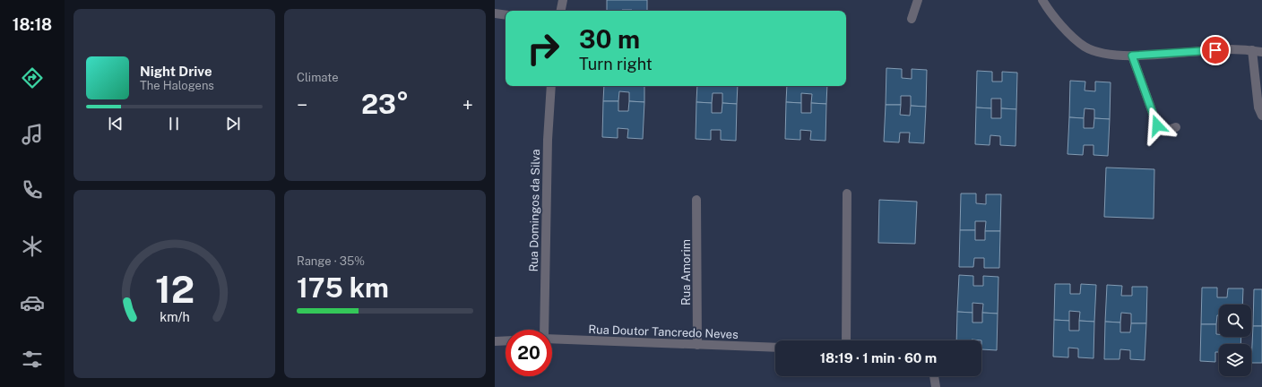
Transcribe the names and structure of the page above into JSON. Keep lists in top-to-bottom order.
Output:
{
  "streets": {
    "street": ["Rua Domingos da Silva", "Rua Amorim", "Rua Doutor Tancredo Neves"]
  },
  "crossings": [
    ["Rua Amorim", "Rua Doutor Tancredo Neves"]
  ],
  "page": {
    "tabs": "18:18",
    "tile": [
      "Climate",
      ["Range · 35%", "175 km"]
    ],
    "turn": ["30 m", "Turn right"],
    "song": ["Night Drive", "The Halogens"],
    "heat": ["−", "23°", "+"],
    "limit": "20",
    "trip": "18:19 · 1 min · 60 m",
    "gauge": ["12", "km/h"]
  }
}
